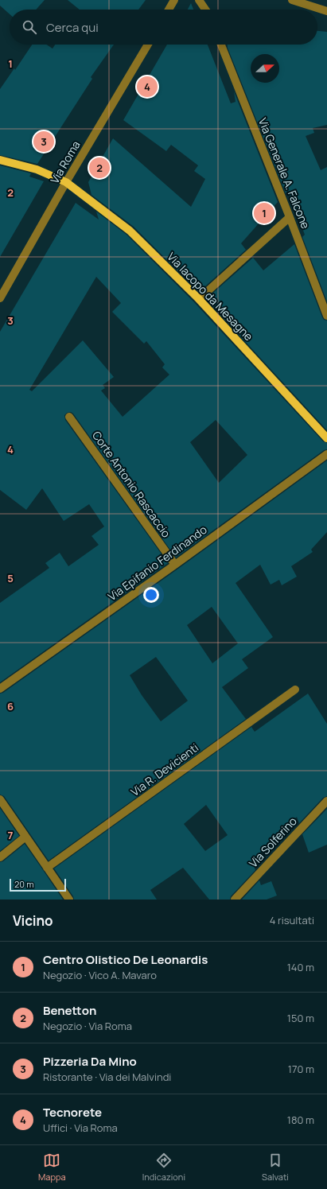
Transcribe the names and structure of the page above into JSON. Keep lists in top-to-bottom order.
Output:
{
  "streets": {
    "main road": ["Via Iacopo da Mesagne"],
    "street": [
      "Via Roma",
      "Via Generale A. Falcone",
      "Corte Antonio Rascaccio",
      "Via Epifanio Ferdinando",
      "Via R. Devicienti",
      "Via Solferino"
    ]
  },
  "crossings": [
    ["Via Roma", "Via Iacopo da Mesagne"],
    ["Corte Antonio Rascaccio", "Via Epifanio Ferdinando"]
  ],
  "scale_bar": "20 m",
  "north": "right",
  "page": {
    "search": "Cerca qui",
    "pins": [
      "4",
      "3",
      "2",
      "1"
    ],
    "scale": "20 m",
    "heading": ["Vicino", "4 risultati"],
    "list": [
      {
        "mark": "1",
        "name": "Centro Olistico De Leonardis",
        "note": "Negozio · Vico A. Mavaro",
        "value": "140 m"
      },
      {
        "mark": "2",
        "name": "Benetton",
        "note": "Negozio · Via Roma",
        "value": "150 m"
      },
      {
        "mark": "3",
        "name": "Pizzeria Da Mino",
        "note": "Ristorante · Via dei Malvindi",
        "value": "170 m"
      },
      {
        "mark": "4",
        "name": "Tecnorete",
        "note": "Uffici · Via Roma",
        "value": "180 m"
      }
    ],
    "nav": ["Mappa", "Indicazioni", "Salvati"]
  },
  "grid": {
    "rows": [
      "1",
      "2",
      "3",
      "4",
      "5",
      "6",
      "7"
    ]
  }
}
